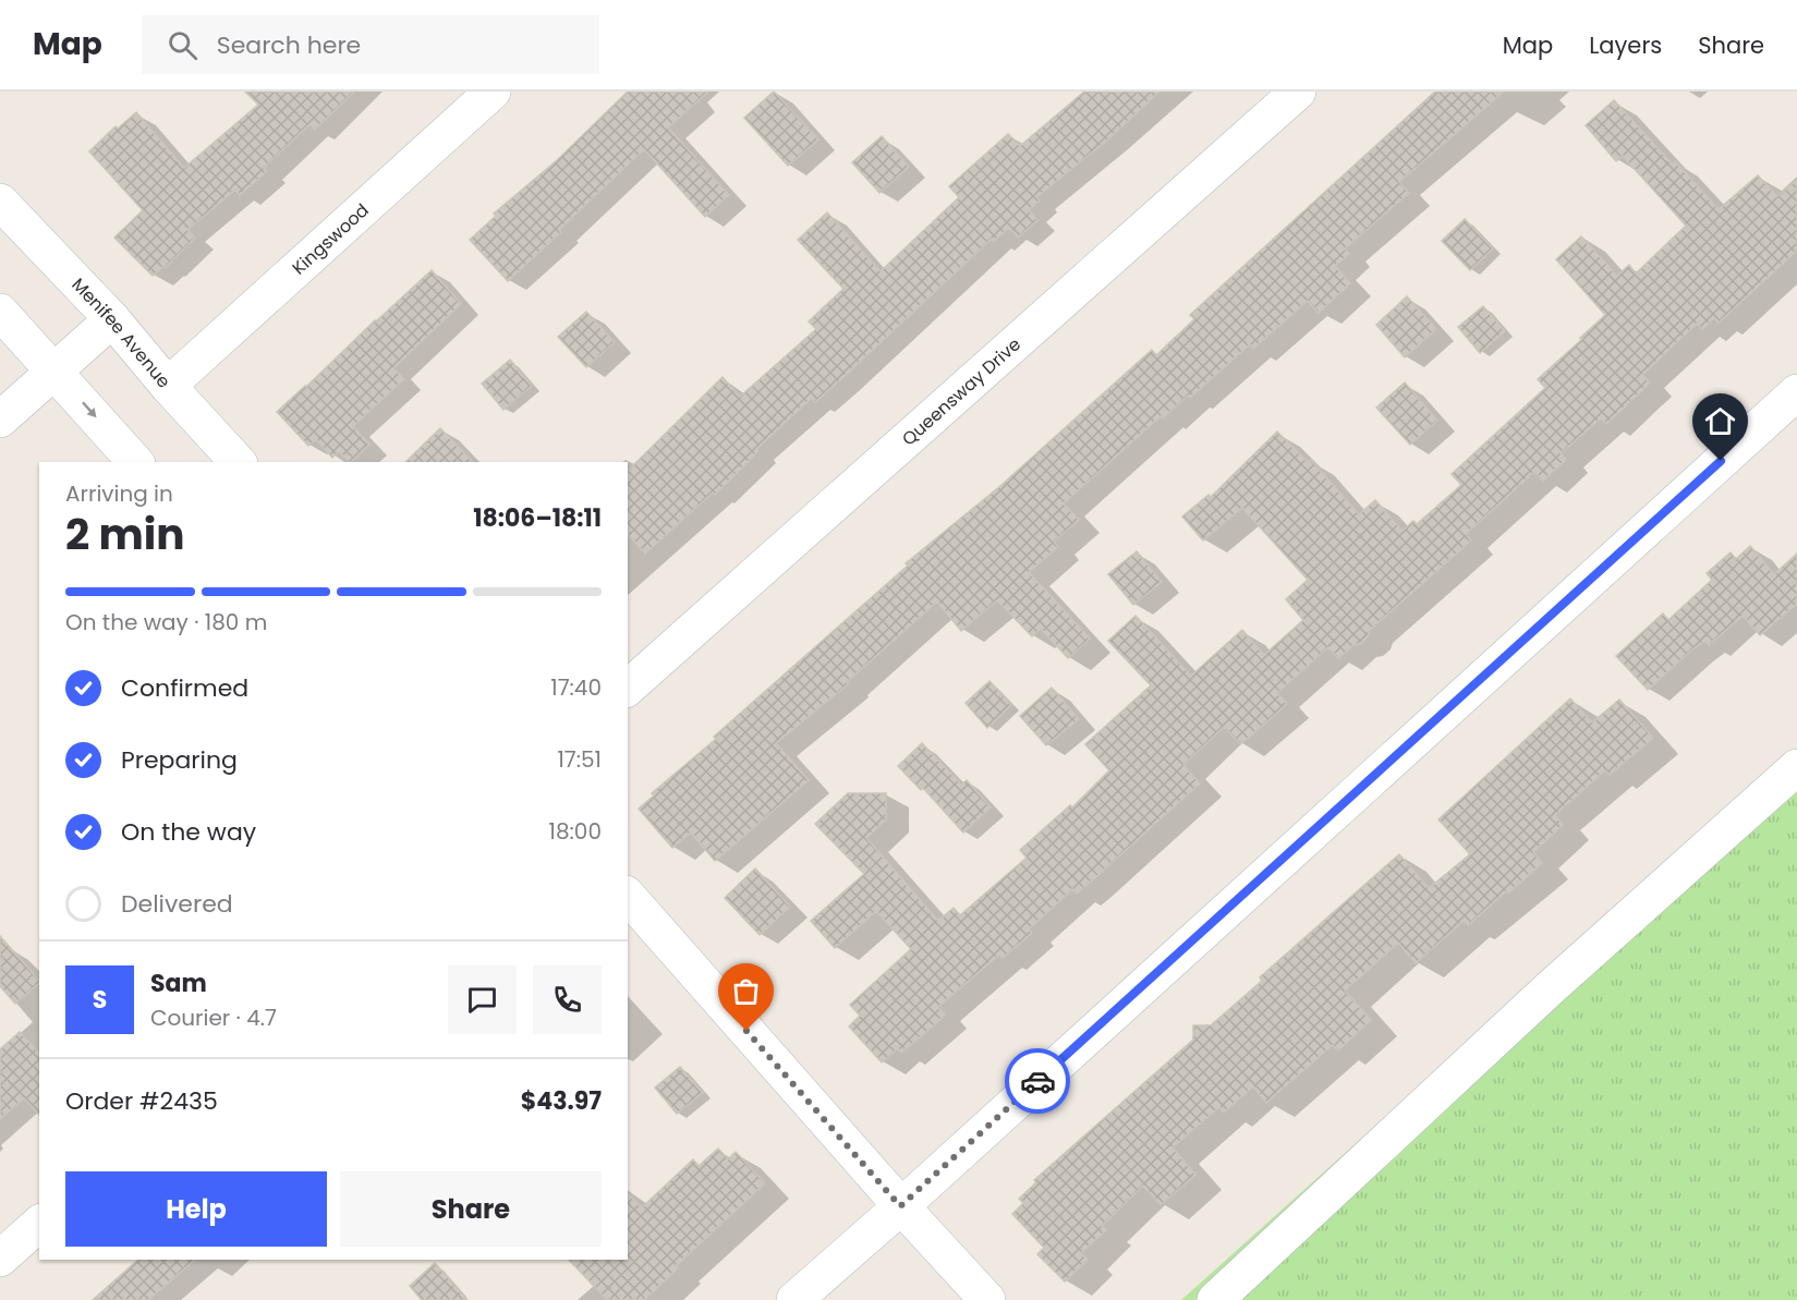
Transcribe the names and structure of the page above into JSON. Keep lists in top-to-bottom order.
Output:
{
  "streets": {
    "street": ["Kingswood", "Menifee Avenue", "Queensway Drive"]
  },
  "crossings": [
    ["Kingswood", "Menifee Avenue"]
  ],
  "page": {
    "header": "Map",
    "search": "Search here",
    "nav": ["Map", "Layers", "Share"],
    "heading": ["2 min", "Arriving in", "18:06–18:11"],
    "panel": [
      "Sam",
      "Courier · 4.7",
      "Order #2435",
      "$43.97"
    ],
    "bar": "On the way · 180 m",
    "list": [
      ["Confirmed", "17:40"],
      ["Preparing", "17:51"],
      ["On the way", "18:00"],
      "Delivered"
    ],
    "round": "S",
    "buttons": ["Help", "Share"]
  }
}
